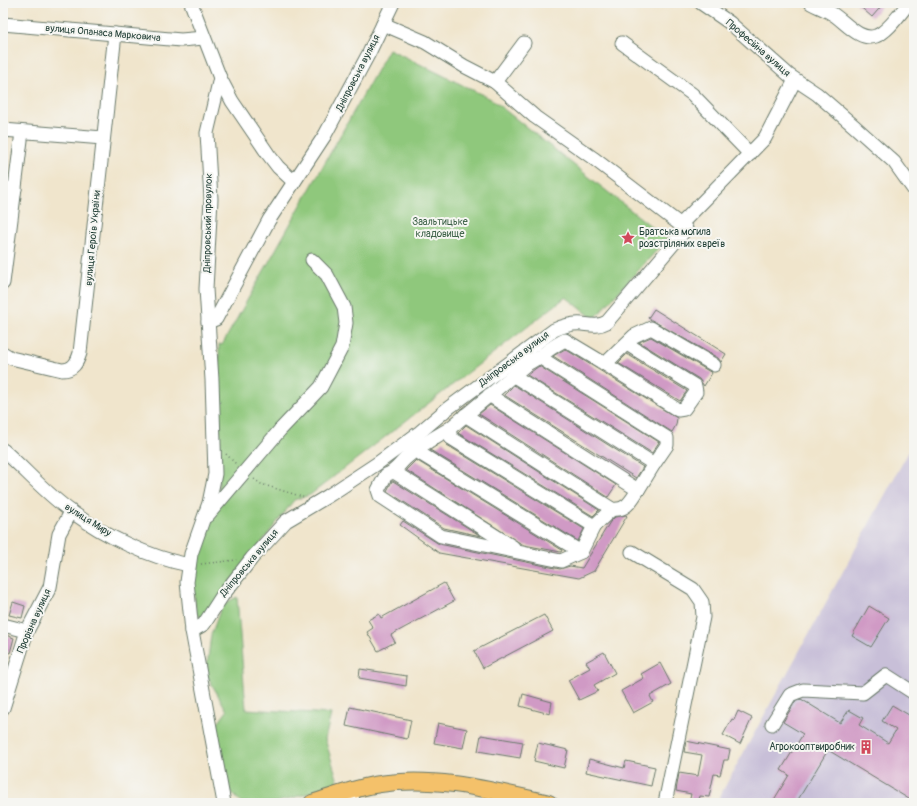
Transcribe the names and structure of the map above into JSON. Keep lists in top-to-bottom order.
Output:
{
  "streets": {
    "street": [
      "вулиця Опанаса Марковича",
      "Професійна вулиця",
      "Дніпровська вулиця",
      "Дніпровський провулок",
      "вулиця Героїв України",
      "вулиця Миру",
      "Прорізна вулиця"
    ]
  },
  "crossings": [
    ["вулиця Опанаса Марковича", "вулиця Героїв України"],
    ["Дніпровська вулиця", "Дніпровський провулок"],
    ["вулиця Миру", "Прорізна вулиця"]
  ],
  "parks": ["Заальтицьке кладовище"],
  "places": {
    "place": ["Братська могила розстріляних євреїв"],
    "building": ["Агрокооптвиробник"]
  }
}
